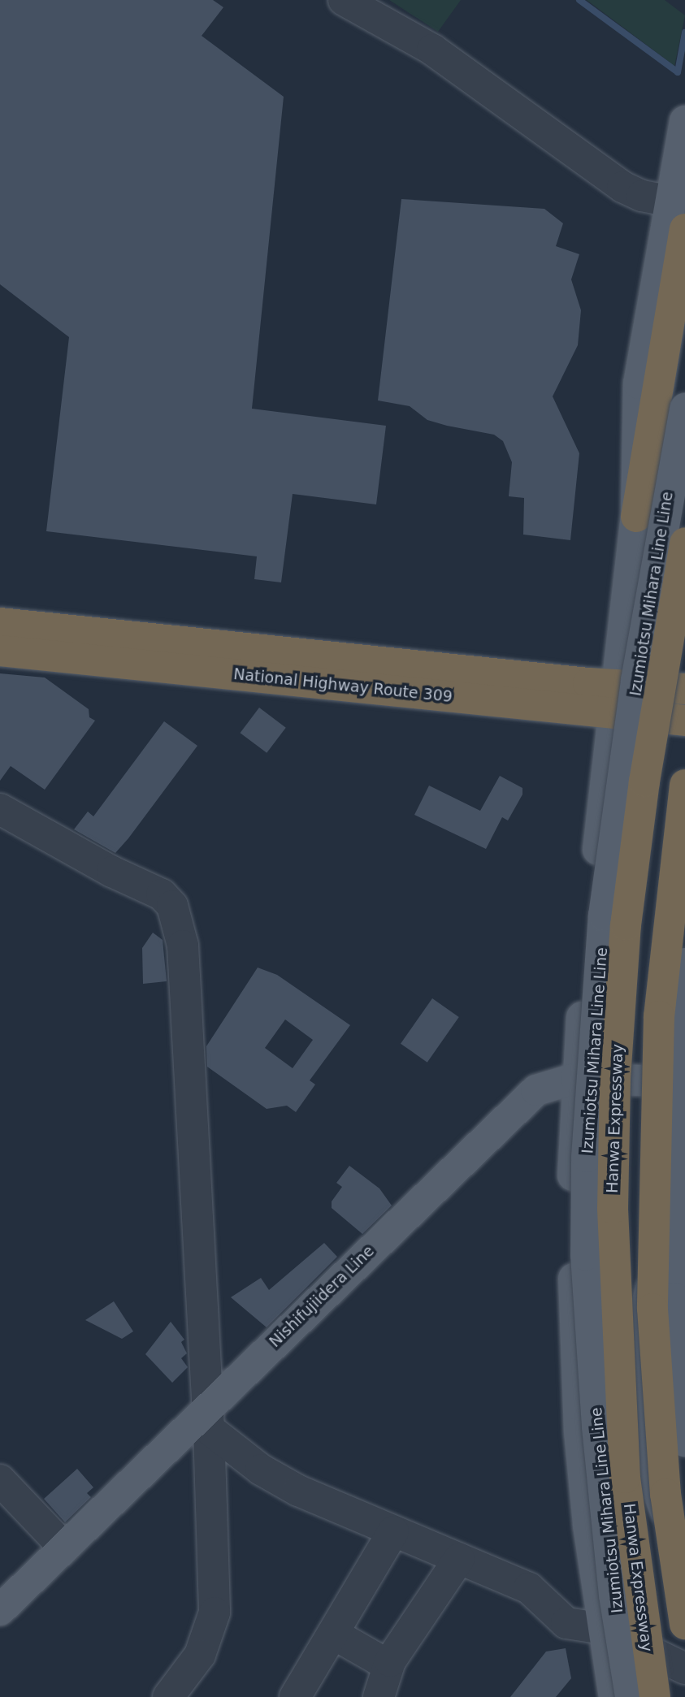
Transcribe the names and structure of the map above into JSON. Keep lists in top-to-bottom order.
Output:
{
  "streets": {
    "highway": ["National Highway Route 309", "Hanwa Expressway"],
    "main road": ["Izumiotsu Mihara Line Line", "Nishifujiidera Line"]
  }
}
